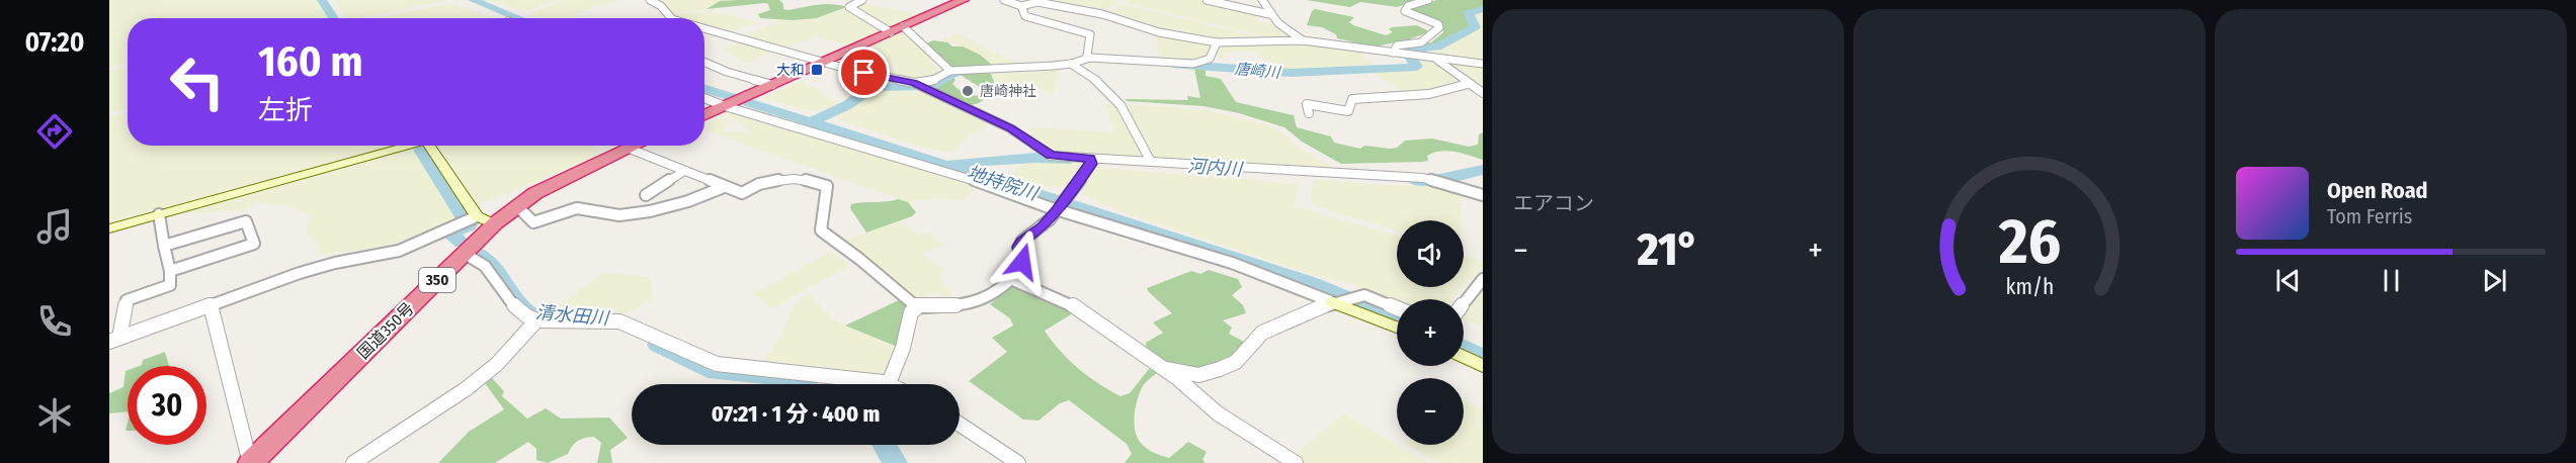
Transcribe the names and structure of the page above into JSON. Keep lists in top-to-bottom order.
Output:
{
  "streets": {
    "highway": ["350", "国道350号"]
  },
  "water": [
    "唐崎川",
    "河内川",
    "地持院川",
    "清水田川"
  ],
  "places": {
    "transit": ["大和"],
    "other": ["唐崎神社"]
  },
  "page": {
    "tabs": "07:20",
    "tile": "エアコン",
    "turn": ["160 m", "左折"],
    "song": ["Open Road", "Tom Ferris"],
    "map_buttons": ["+", "−"],
    "heat": ["−", "21°", "+"],
    "limit": "30",
    "trip": "07:21 · 1 分 · 400 m",
    "gauge": ["26", "km/h"]
  }
}
